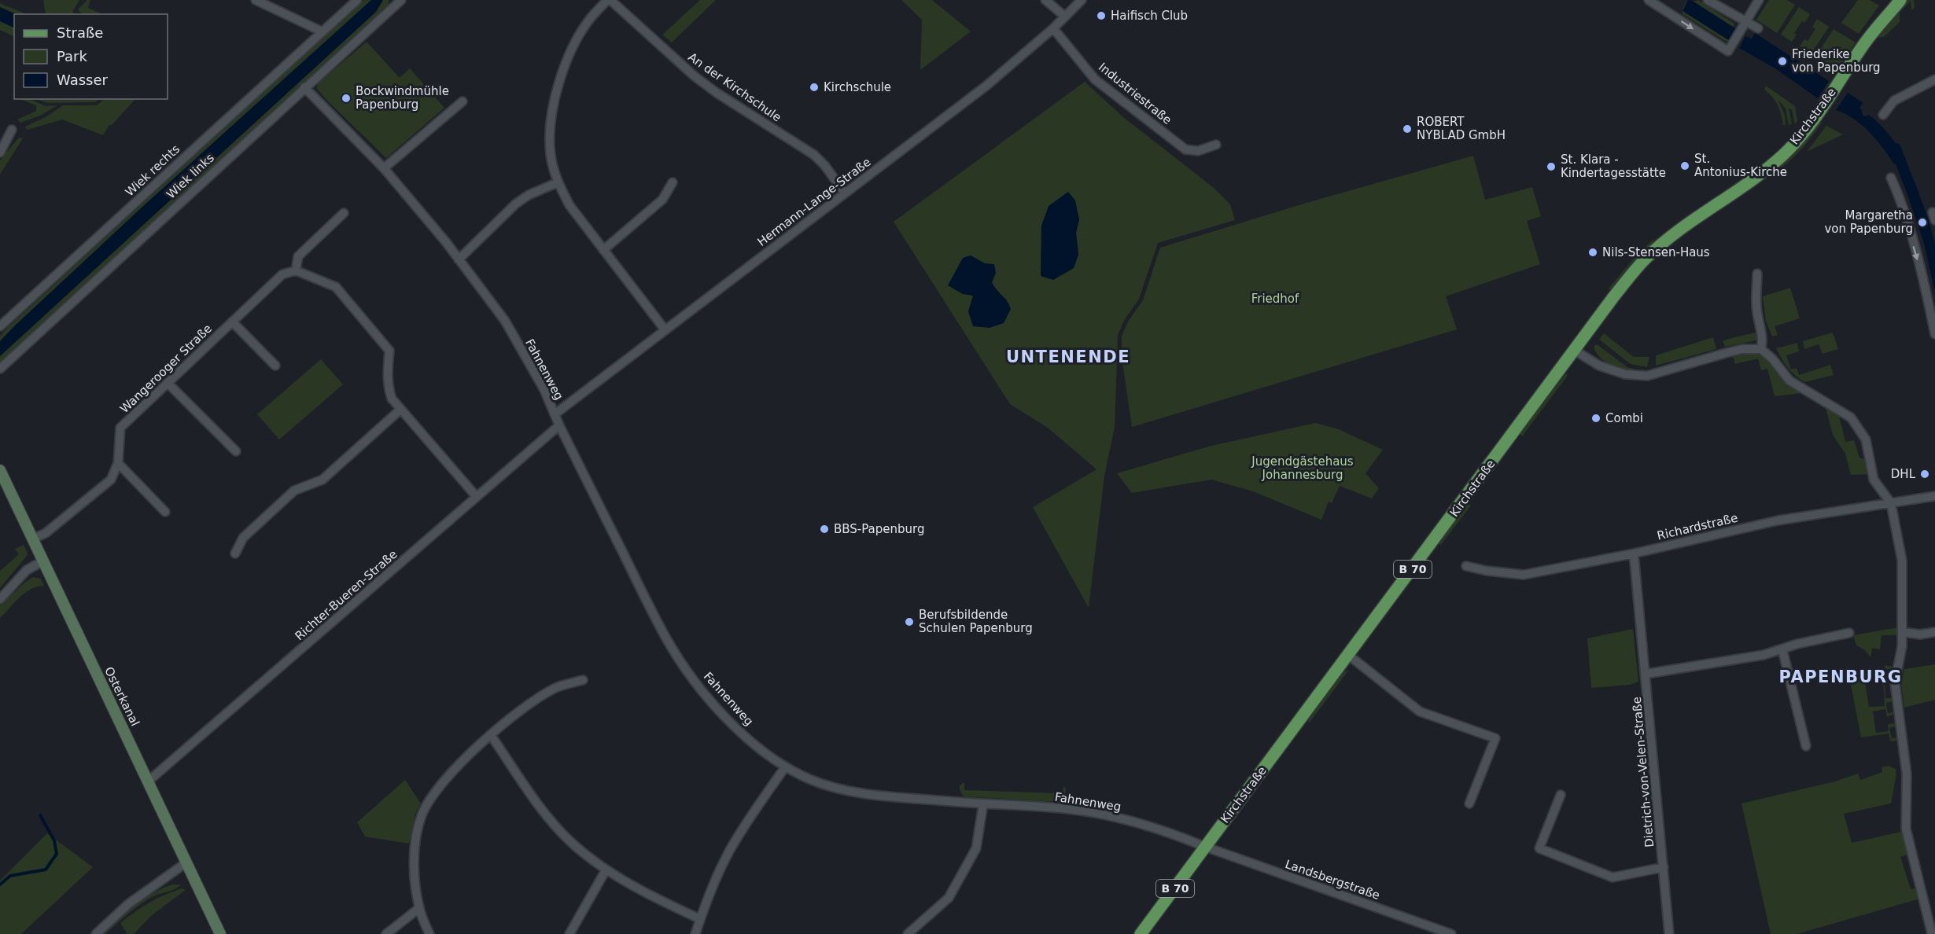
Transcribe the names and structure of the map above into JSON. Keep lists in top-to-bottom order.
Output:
{
  "streets": {
    "main road": ["Kirchstraße", "B 70", "Osterkanal"],
    "street": [
      "An der Kirchschule",
      "Industriestraße",
      "Wiek rechts",
      "Wiek links",
      "Hermann-Lange-Straße",
      "Wangerooger Straße",
      "Fahnenweg",
      "Richardstraße",
      "Richter-Bueren-Straße",
      "Dietrich-von-Velen-Straße",
      "Landsbergstraße"
    ]
  },
  "crossings": [
    ["An der Kirchschule", "Hermann-Lange-Straße"],
    ["Industriestraße", "Hermann-Lange-Straße"],
    ["Kirchstraße", "Fahnenweg"],
    ["Kirchstraße", "Landsbergstraße"],
    ["Wiek links", "Fahnenweg"],
    ["Hermann-Lange-Straße", "Fahnenweg"],
    ["Wangerooger Straße", "Osterkanal"],
    ["Fahnenweg", "Richter-Bueren-Straße"],
    ["Fahnenweg", "Landsbergstraße"],
    ["Richardstraße", "Dietrich-von-Velen-Straße"],
    ["Richter-Bueren-Straße", "Osterkanal"]
  ],
  "districts": ["UNTENENDE", "PAPENBURG"],
  "parks": ["Friedhof", "Jugendgästehaus Johannesburg"],
  "places": [
    "Haifisch Club",
    "Friederike von Papenburg",
    "Kirchschule",
    "Bockwindmühle Papenburg",
    "ROBERT NYBLAD GmbH",
    "St. Antonius-Kirche",
    "St. Klara - Kindertagesstätte",
    "Margaretha von Papenburg",
    "Nils-Stensen-Haus",
    "Combi",
    "DHL",
    "BBS-Papenburg",
    "Berufsbildende Schulen Papenburg"
  ],
  "legend": ["Straße", "Park", "Wasser"]
}
